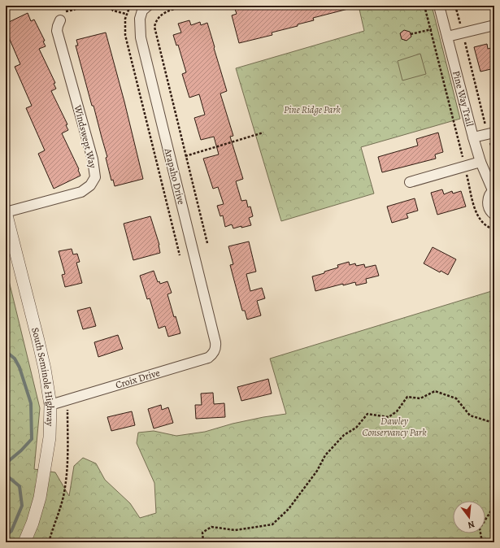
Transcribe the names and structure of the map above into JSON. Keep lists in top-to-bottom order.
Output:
{
  "streets": {
    "street": [
      "Pine Way Trail",
      "Windswept Way",
      "Arapaho Drive",
      "South Seminole Highway",
      "Croix Drive"
    ]
  },
  "crossings": [
    ["Windswept Way", "South Seminole Highway"],
    ["Arapaho Drive", "Croix Drive"],
    ["South Seminole Highway", "Croix Drive"]
  ],
  "parks": ["Pine Ridge Park", "Dawley Conservancy Park"],
  "north": "bottom"
}
